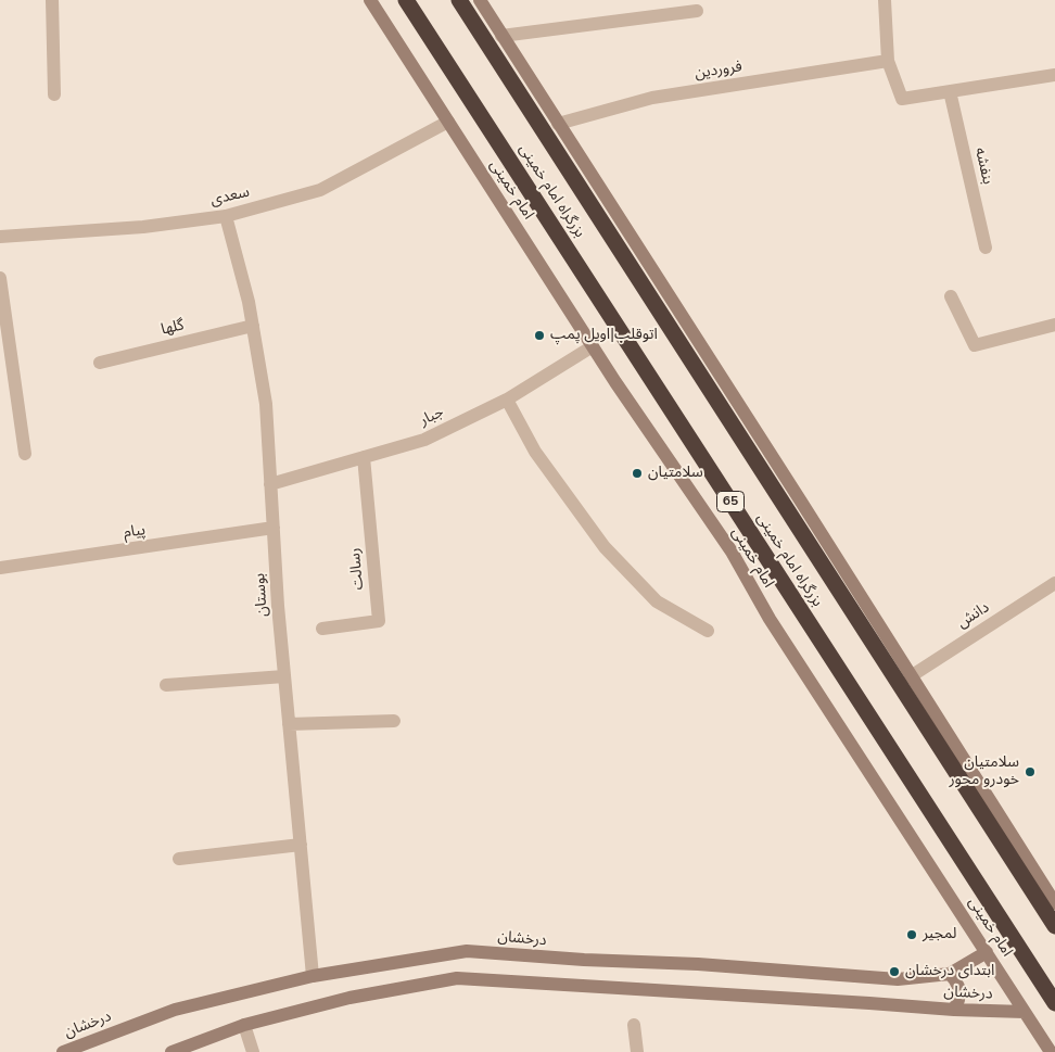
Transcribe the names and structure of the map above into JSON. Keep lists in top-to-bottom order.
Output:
{
  "streets": {
    "highway": ["بزرگراه امام خمینی", "65"],
    "main road": ["امام خمینی", "درخشان"],
    "street": [
      "فروردین",
      "بنفشه",
      "سعدی",
      "گلها",
      "جبار",
      "پیام",
      "رسالت",
      "بوستان",
      "دانش"
    ]
  },
  "crossings": [
    ["امام خمینی", "سعدی"],
    ["امام خمینی", "جبار"],
    ["امام خمینی", "درخشان"],
    ["سعدی", "بوستان"],
    ["گلها", "بوستان"],
    ["جبار", "رسالت"],
    ["جبار", "بوستان"],
    ["پیام", "بوستان"],
    ["بوستان", "درخشان"]
  ],
  "places": [
    "اتوقلب|اویل پمپ",
    "سلامتیان",
    "سلامتیان خودرو محور",
    "لمجیر",
    "ابتدای درخشان"
  ]
}
